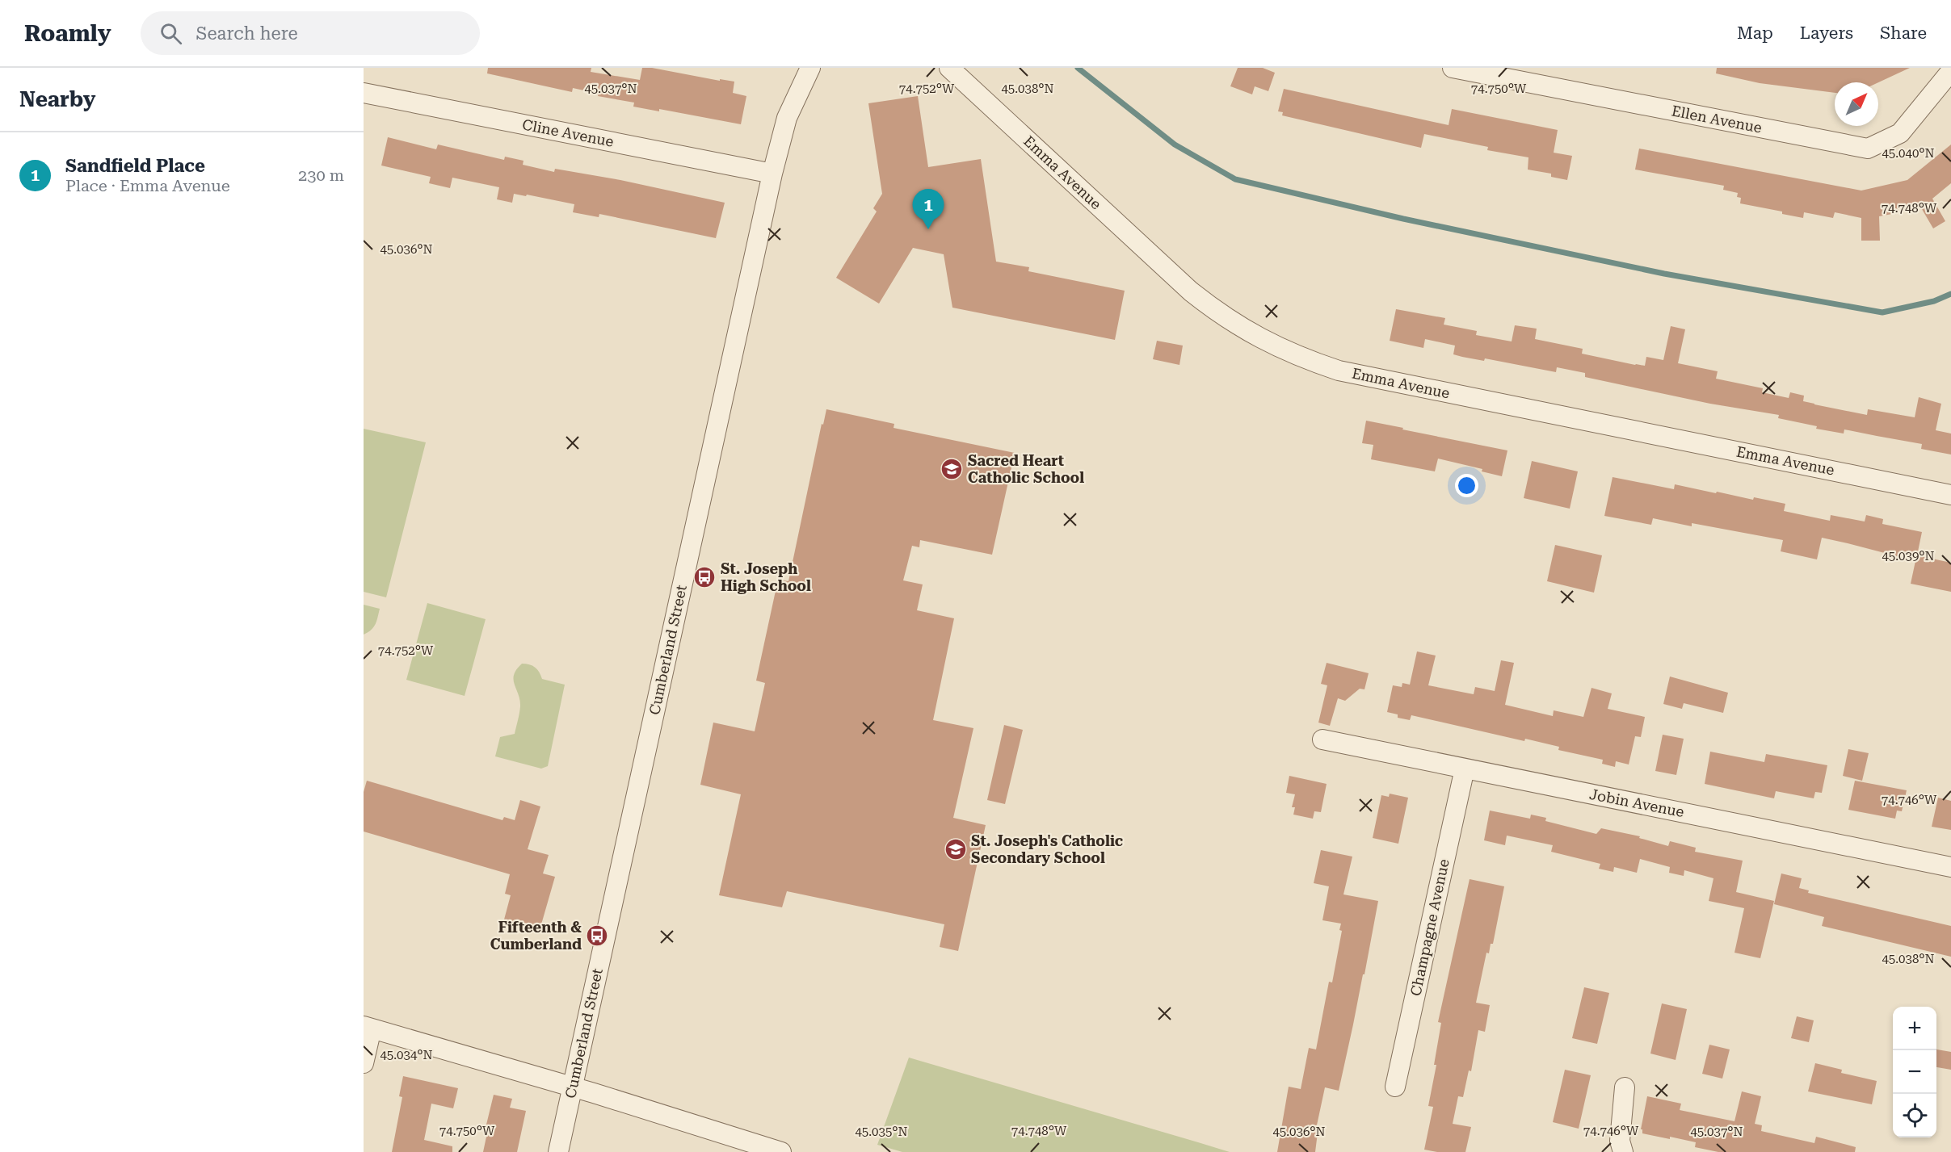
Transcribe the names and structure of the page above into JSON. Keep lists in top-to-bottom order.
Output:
{
  "streets": {
    "street": [
      "Ellen Avenue",
      "Cline Avenue",
      "Emma Avenue",
      "Cumberland Street",
      "Jobin Avenue",
      "Champagne Avenue"
    ]
  },
  "crossings": [
    ["Cline Avenue", "Cumberland Street"],
    ["Jobin Avenue", "Champagne Avenue"]
  ],
  "places": {
    "school or university": ["Sacred Heart Catholic School", "St. Joseph's Catholic Secondary School"],
    "bus stop": ["St. Joseph High School", "Fifteenth & Cumberland"]
  },
  "north": "top right",
  "page": {
    "header": "Roamly",
    "search": "Search here",
    "nav": ["Map", "Layers", "Share"],
    "heading": "Nearby",
    "list": [
      {
        "mark": "1",
        "name": "Sandfield Place",
        "note": "Place · Emma Avenue",
        "value": "230 m"
      }
    ],
    "pins": "1",
    "map_buttons": ["+", "−"]
  },
  "coordinates": [
    "45.037°N",
    "45.038°N",
    "74.752°W",
    "74.750°W",
    "45.040°N",
    "74.748°W",
    "45.036°N",
    "45.039°N",
    "74.746°W",
    "45.034°N",
    "45.035°N"
  ]
}
